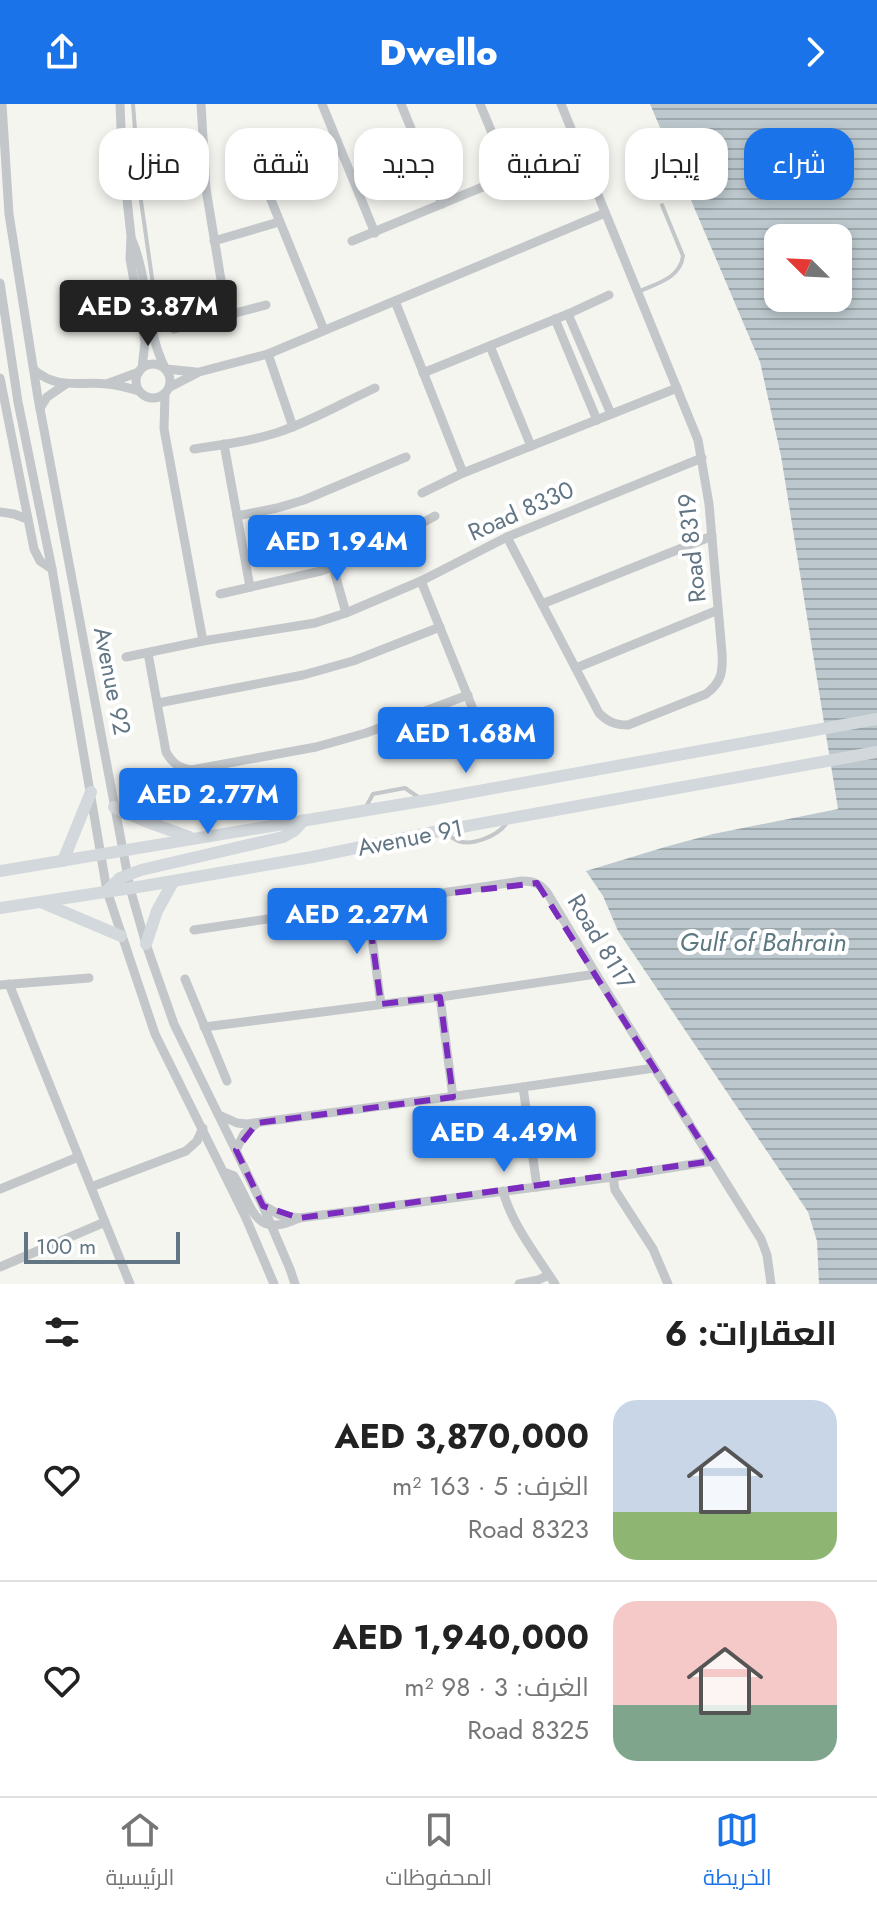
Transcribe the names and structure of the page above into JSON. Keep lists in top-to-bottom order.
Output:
{
  "streets": {
    "street": [
      "Road 8330",
      "Road 8319",
      "Avenue 92",
      "Avenue 91",
      "Road 8117"
    ]
  },
  "crossings": [
    ["Road 8330", "Road 8319"],
    ["Avenue 92", "Avenue 91"]
  ],
  "water": ["Gulf of Bahrain"],
  "scale_bar": "100 m",
  "north": "top left",
  "page": {
    "header": "Dwello",
    "chip": [
      "شراء",
      "إيجار",
      "تصفية",
      "جديد",
      "شقة",
      "منزل"
    ],
    "price": [
      "AED 3.87M",
      "AED 1.94M",
      "AED 1.68M",
      "AED 2.77M",
      "AED 2.27M",
      "AED 4.49M"
    ],
    "scale": "100 m",
    "heading": "العقارات: 6",
    "list": [
      {
        "name": "AED 3,870,000",
        "note": "الغرف: 5 · 163 m² · Road 8323"
      },
      {
        "name": "AED 1,940,000",
        "note": "الغرف: 3 · 98 m² · Road 8325"
      }
    ],
    "tabs": ["الخريطة", "المحفوظات", "الرئيسية"]
  }
}
